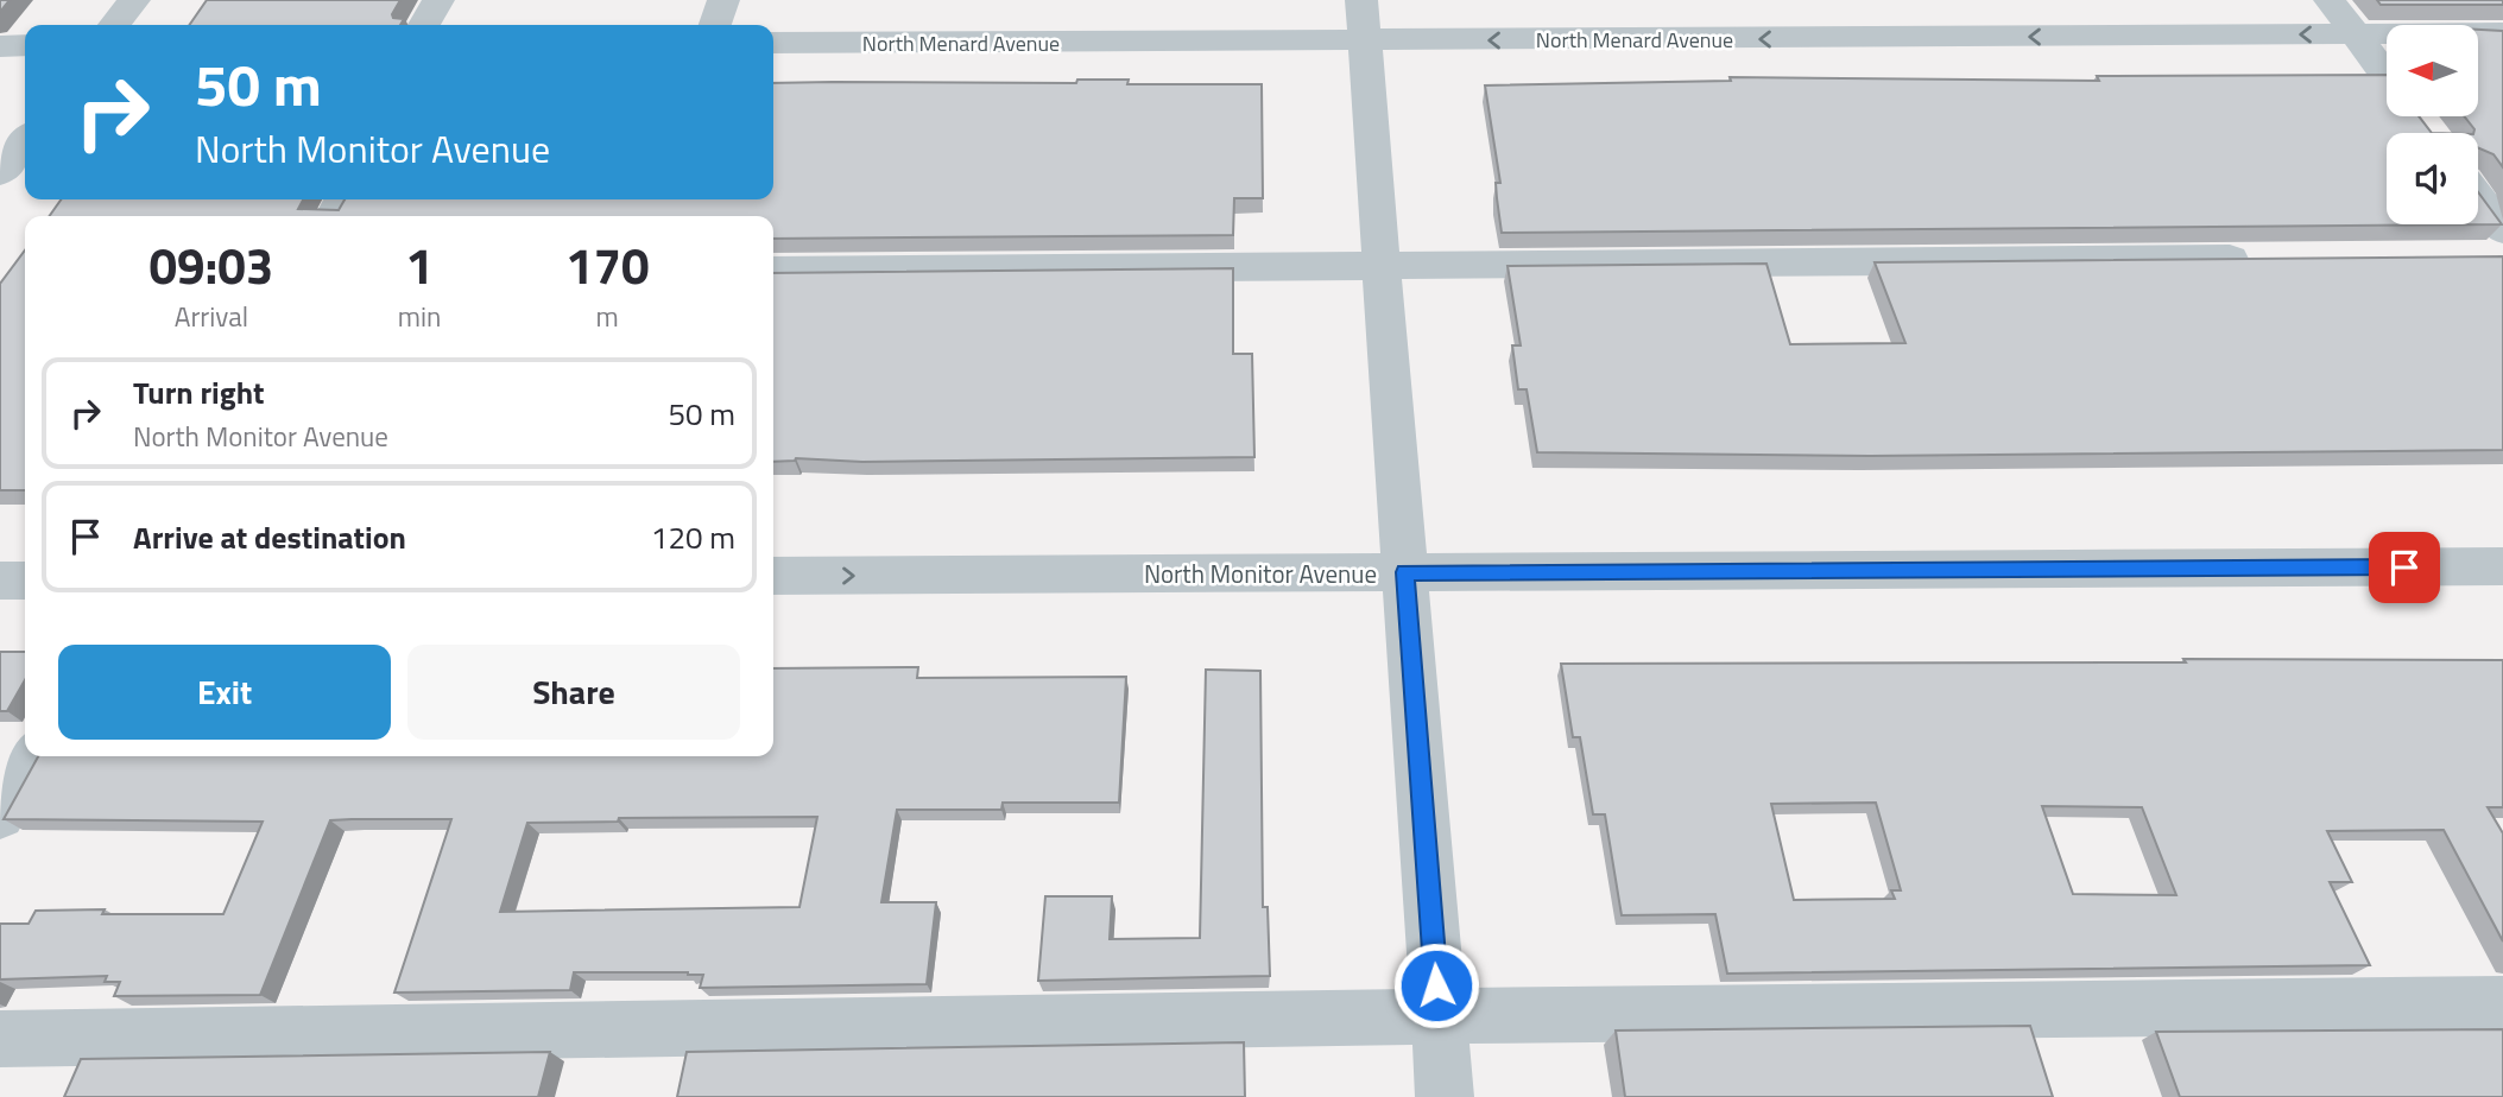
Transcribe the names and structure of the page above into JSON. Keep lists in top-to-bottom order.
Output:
{
  "streets": {
    "street": ["North Menard Avenue", "North Monitor Avenue"]
  },
  "north": "left",
  "page": {
    "turn": ["50 m", "North Monitor Avenue"],
    "eta": [
      "09:03",
      "Arrival",
      "1",
      "min",
      "170",
      "m"
    ],
    "list": [
      {
        "name": "Turn right",
        "note": "North Monitor Avenue",
        "value": "50 m"
      },
      {
        "name": "Arrive at destination",
        "value": "120 m"
      }
    ],
    "buttons": ["Exit", "Share"]
  }
}
